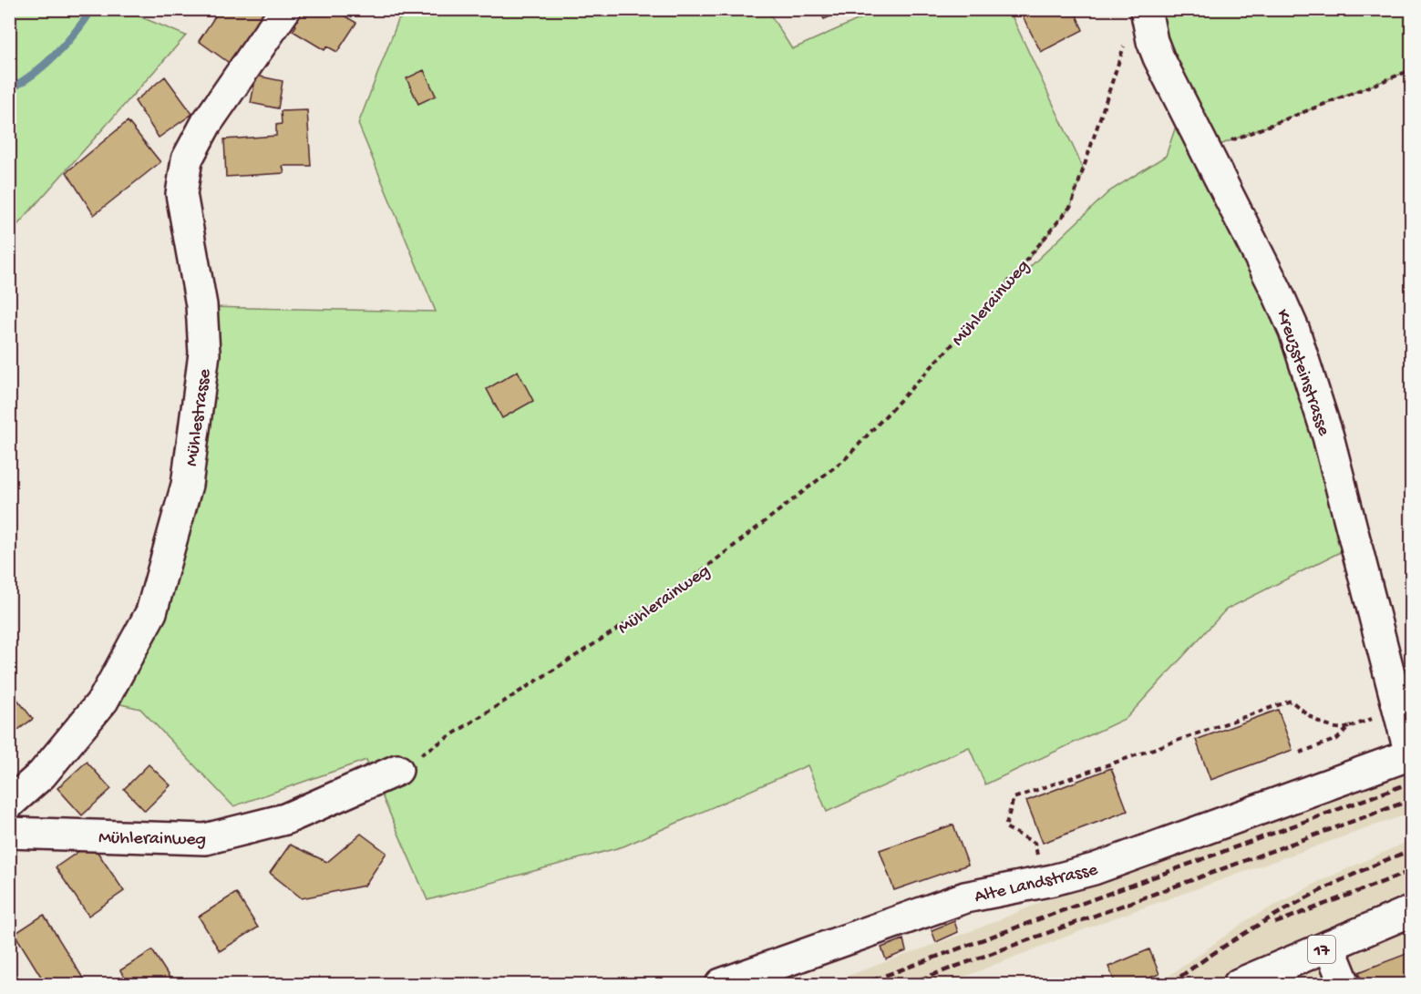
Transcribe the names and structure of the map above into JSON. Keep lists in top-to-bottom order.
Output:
{
  "streets": {
    "street": [
      "Mühlerainweg",
      "Kreuzsteinstrasse",
      "Mühlestrasse",
      "Alte Landstrasse",
      "17"
    ]
  },
  "crossings": [
    ["Kreuzsteinstrasse", "Alte Landstrasse"]
  ]
}
